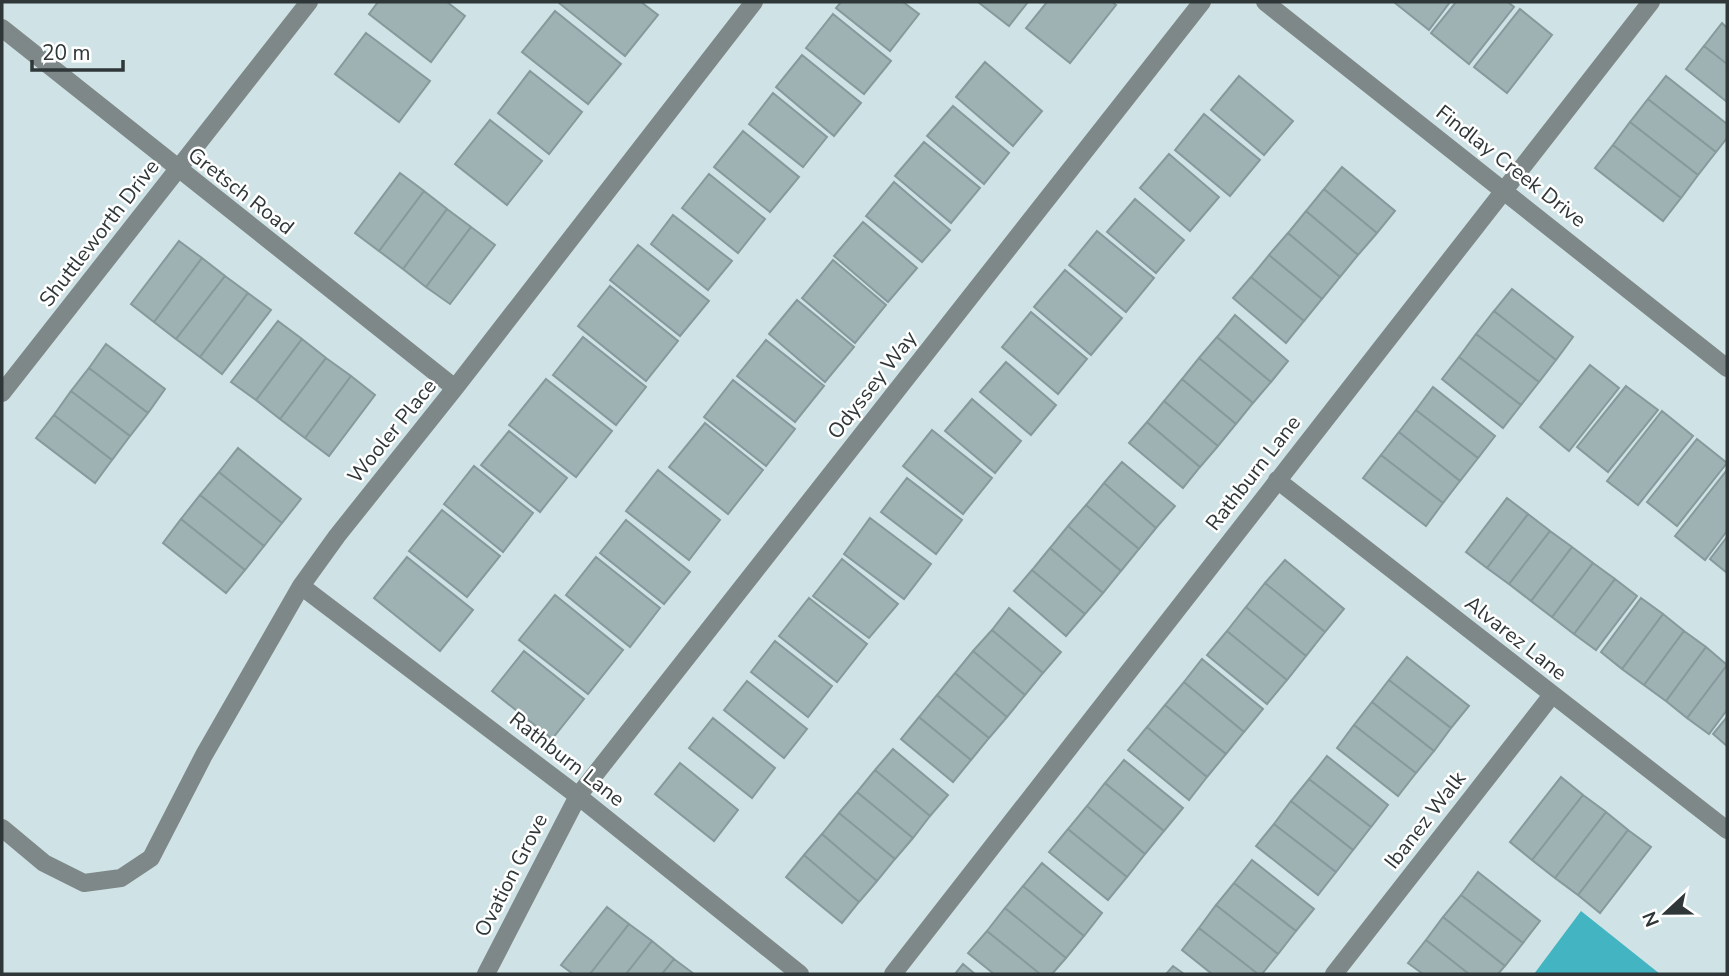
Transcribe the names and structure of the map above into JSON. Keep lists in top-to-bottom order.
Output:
{
  "streets": {
    "street": [
      "Findlay Creek Drive",
      "Gretsch Road",
      "Shuttleworth Drive",
      "Odyssey Way",
      "Wooler Place",
      "Rathburn Lane",
      "Alvarez Lane",
      "Ibanez Walk",
      "Ovation Grove"
    ]
  },
  "crossings": [
    ["Findlay Creek Drive", "Rathburn Lane"],
    ["Gretsch Road", "Shuttleworth Drive"],
    ["Gretsch Road", "Wooler Place"],
    ["Odyssey Way", "Rathburn Lane"],
    ["Odyssey Way", "Ovation Grove"],
    ["Wooler Place", "Rathburn Lane"],
    ["Rathburn Lane", "Alvarez Lane"],
    ["Rathburn Lane", "Ovation Grove"],
    ["Alvarez Lane", "Ibanez Walk"]
  ],
  "scale_bar": "20 m",
  "north": "left"
}
